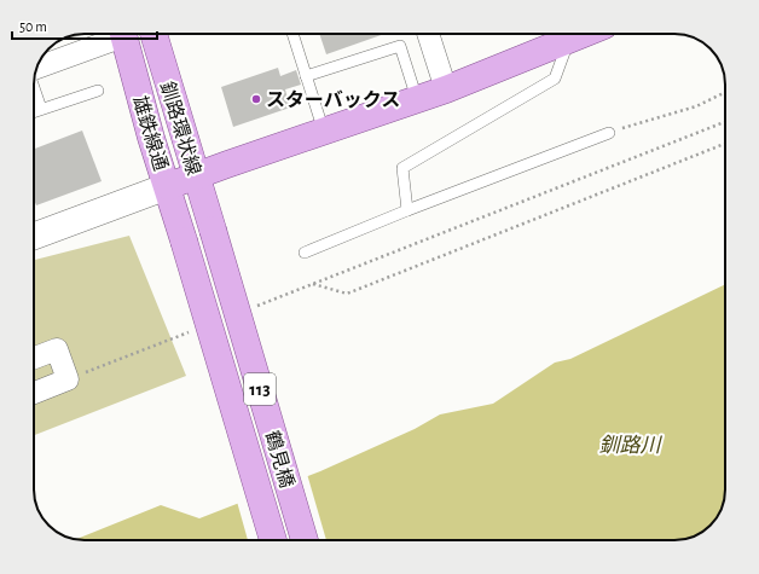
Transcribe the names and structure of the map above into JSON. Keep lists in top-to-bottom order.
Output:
{
  "streets": {
    "main road": [
      "釧路環状線",
      "雄鉄線通",
      "113",
      "鶴見橋"
    ]
  },
  "crossings": [
    ["釧路環状線", "鶴見橋"],
    ["雄鉄線通", "鶴見橋"]
  ],
  "water": ["釧路川"],
  "places": ["スターバックス"],
  "scale_bar": "50 m"
}
